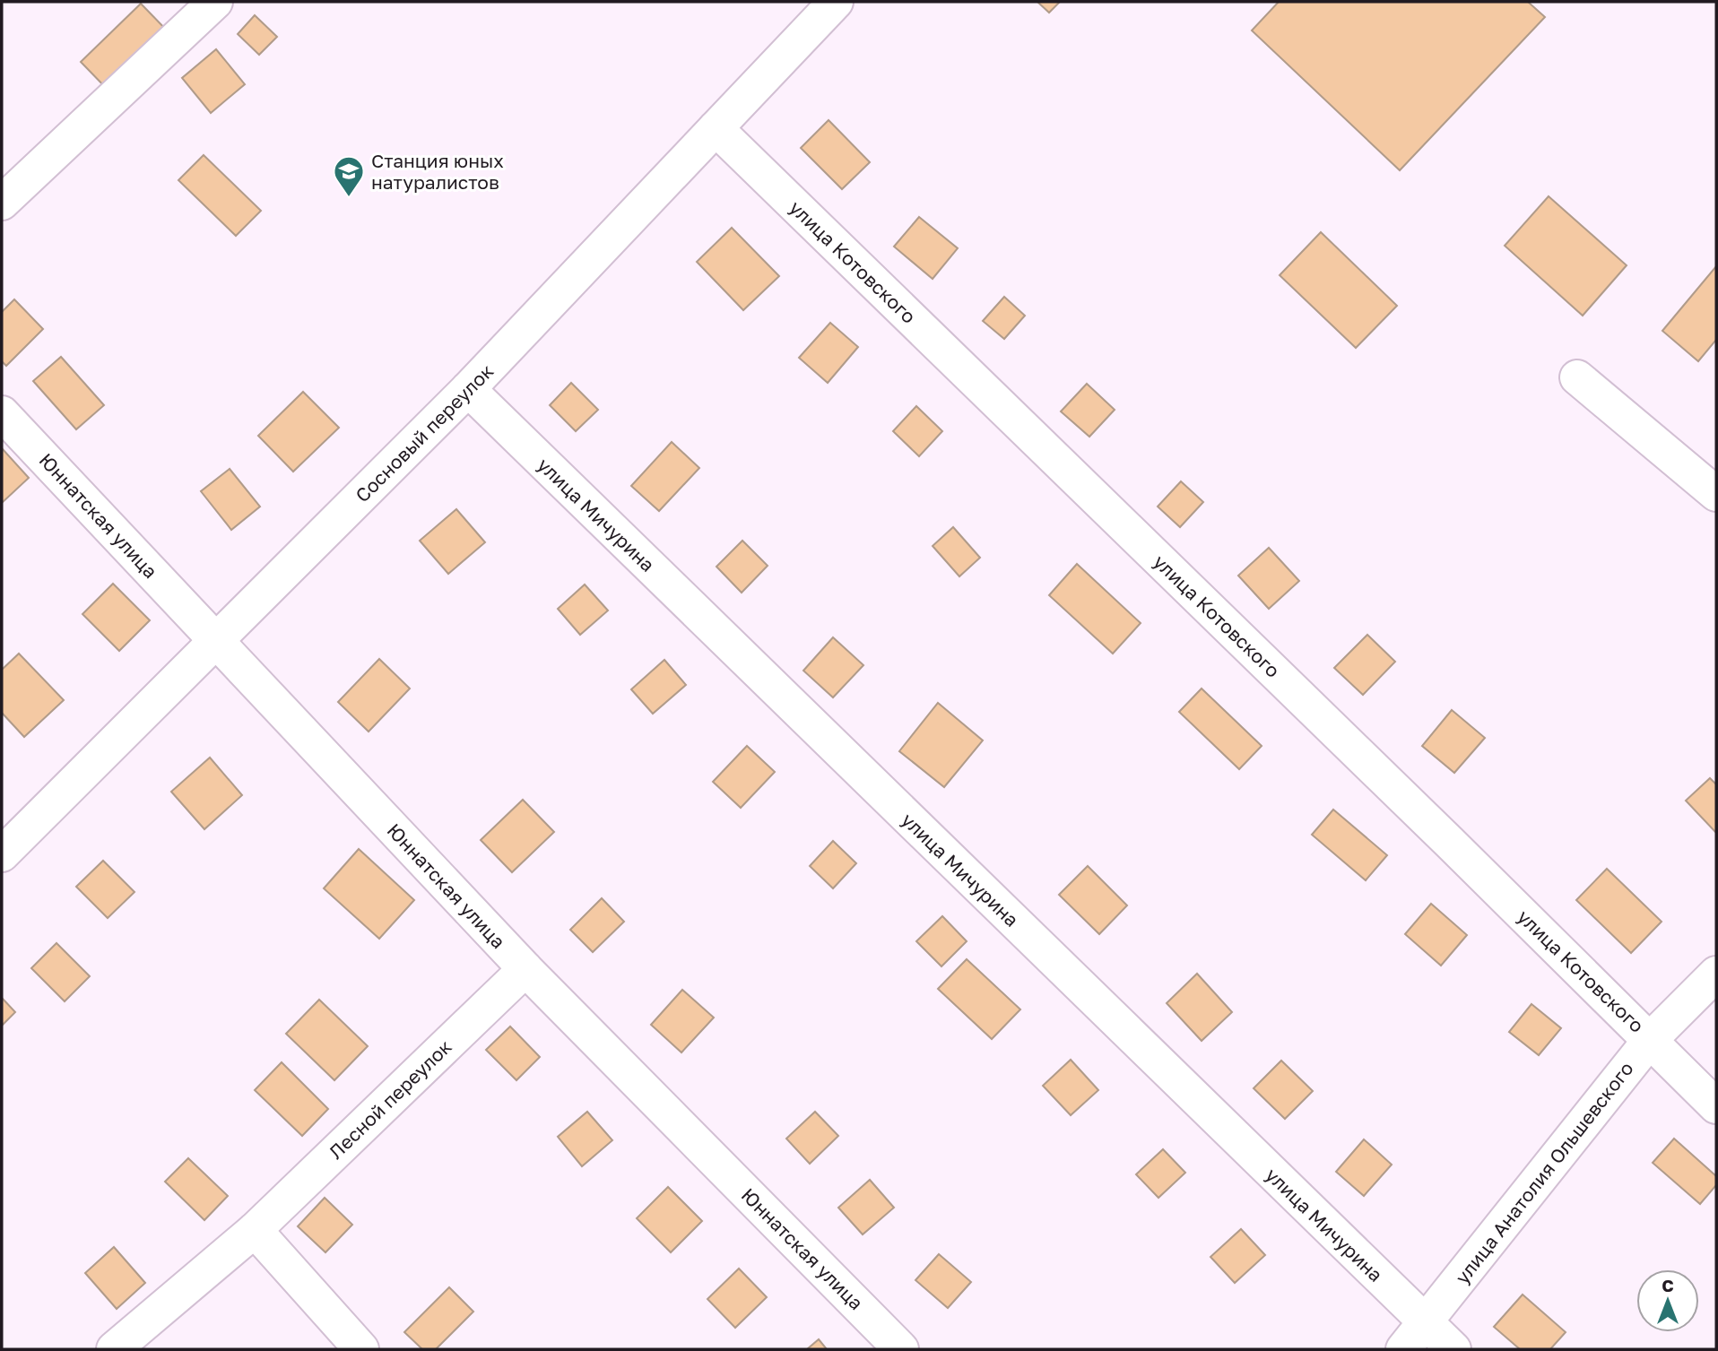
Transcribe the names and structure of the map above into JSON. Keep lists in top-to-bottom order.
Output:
{
  "streets": {
    "street": [
      "улица Котовского",
      "Сосновый переулок",
      "улица Мичурина",
      "Юннатская улица",
      "Лесной переулок",
      "улица Анатолия Ольшевского"
    ]
  },
  "crossings": [
    ["улица Котовского", "Сосновый переулок"],
    ["улица Котовского", "улица Анатолия Ольшевского"],
    ["Сосновый переулок", "улица Мичурина"],
    ["Сосновый переулок", "Юннатская улица"],
    ["улица Мичурина", "улица Анатолия Ольшевского"],
    ["Юннатская улица", "Лесной переулок"]
  ],
  "places": {
    "school or university": ["Станция юных натуралистов"]
  },
  "north": "top"
}
